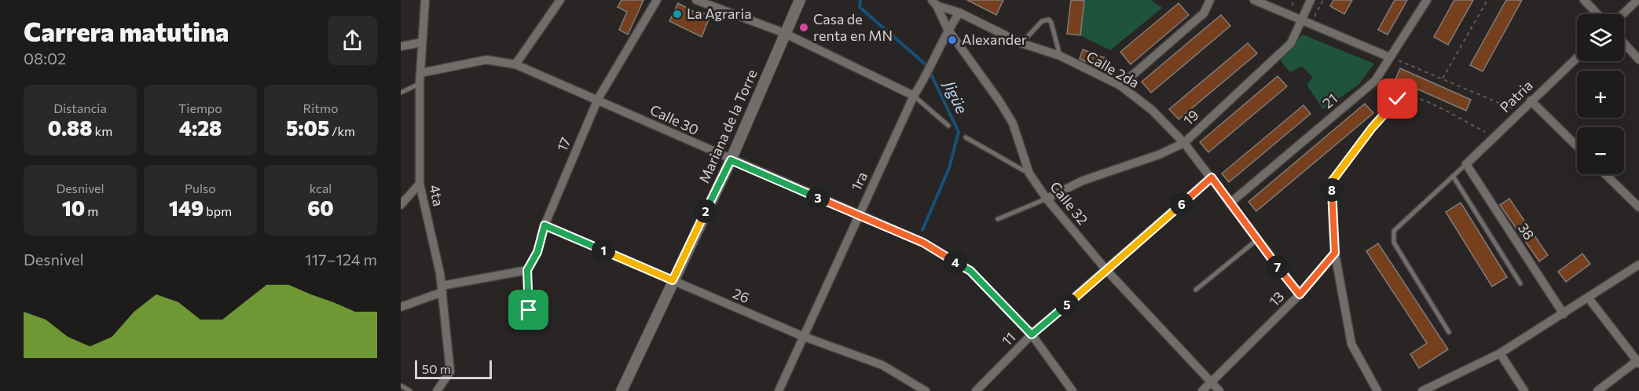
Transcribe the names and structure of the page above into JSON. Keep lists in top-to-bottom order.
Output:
{
  "streets": {
    "street": [
      "Calle 2da",
      "Patria",
      "21",
      "19",
      "Calle 30",
      "Mariana de la Torre",
      "17",
      "1ra",
      "4ta",
      "Calle 32",
      "38",
      "26",
      "13",
      "11"
    ]
  },
  "crossings": [
    ["Calle 2da", "21"],
    ["Calle 2da", "19"],
    ["Calle 2da", "1ra"],
    ["Calle 2da", "Calle 32"],
    ["Calle 2da", "13"],
    ["Calle 2da", "11"],
    ["Patria", "38"],
    ["19", "Calle 32"],
    ["Calle 30", "Mariana de la Torre"],
    ["Calle 30", "17"],
    ["Calle 30", "1ra"],
    ["Calle 30", "4ta"],
    ["Calle 30", "11"],
    ["Mariana de la Torre", "26"],
    ["17", "26"],
    ["1ra", "Calle 32"],
    ["1ra", "26"],
    ["Calle 32", "13"],
    ["Calle 32", "11"]
  ],
  "water": ["Jigüe"],
  "places": ["La Agraria", "Casa de renta en MN", "Alexander"],
  "scale_bar": "50 m",
  "page": {
    "heading": ["Carrera matutina", "08:02"],
    "map_buttons": ["+", "−"],
    "stats": [
      ["Distancia", "0.88 km"],
      ["Tiempo", "4:28"],
      ["Ritmo", "5:05 /km"],
      ["Desnivel", "10 m"],
      ["Pulso", "149 bpm"],
      ["kcal", "60"]
    ],
    "pins": [
      "8",
      "3",
      "6",
      "2",
      "1",
      "4",
      "7",
      "5"
    ],
    "chart": ["Desnivel", "117–124 m"],
    "scale": "50 m"
  }
}
